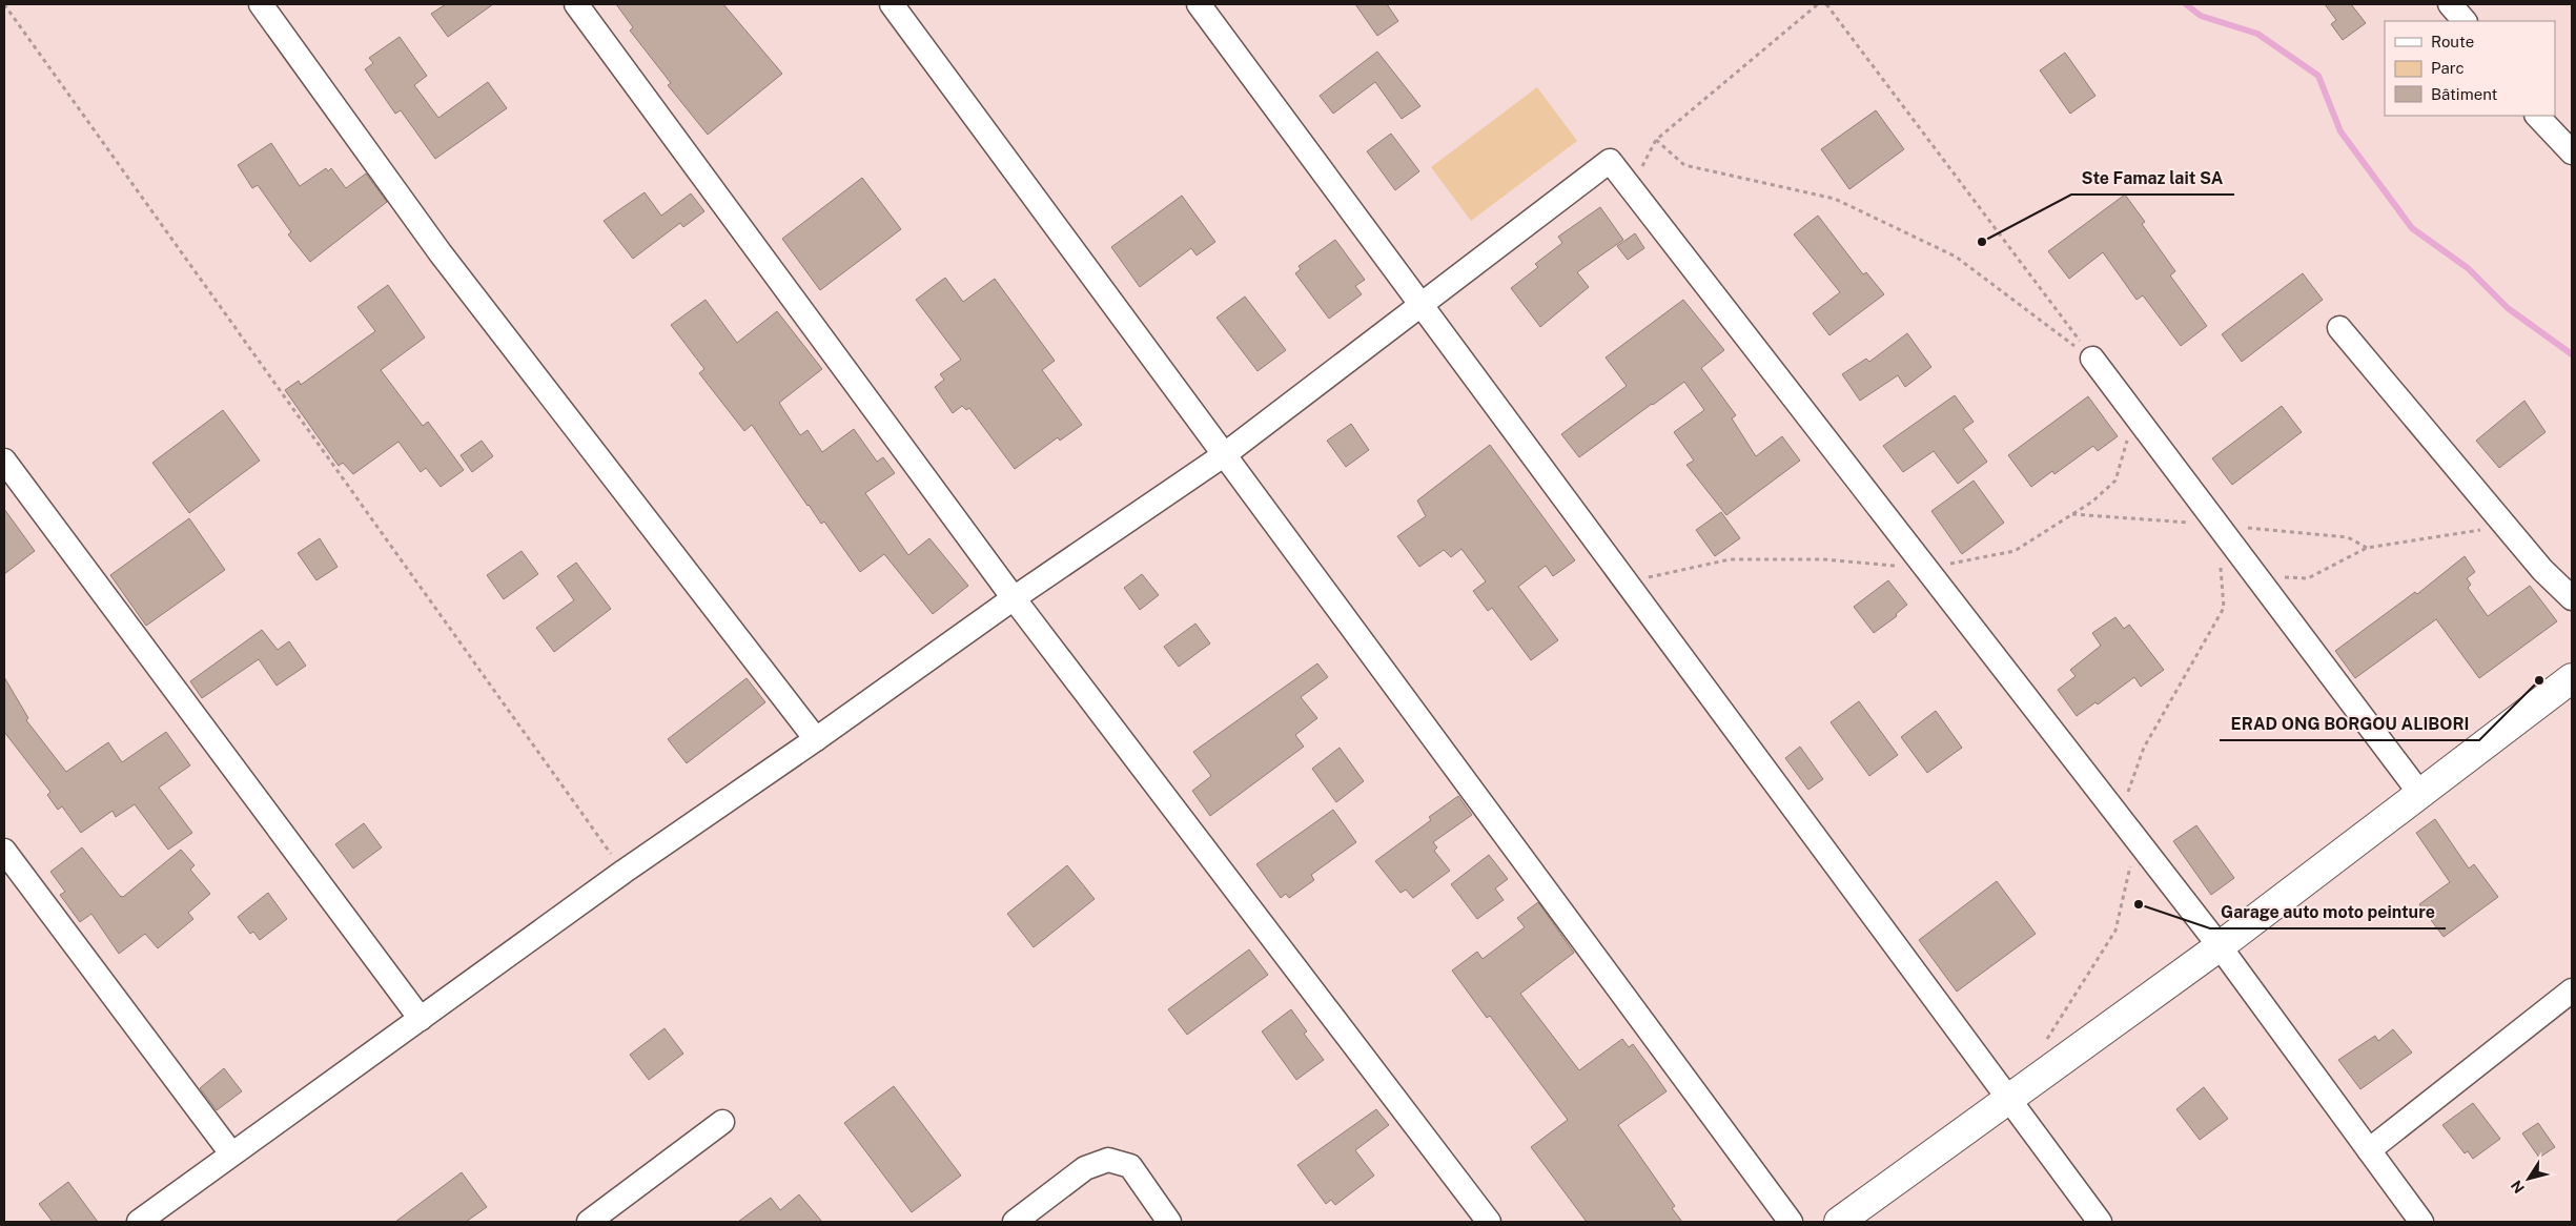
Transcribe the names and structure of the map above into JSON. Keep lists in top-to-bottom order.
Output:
{
  "places": ["Ste Famaz lait SA", "ERAD ONG BORGOU ALIBORI", "Garage auto moto peinture"],
  "legend": ["Route", "Parc", "Bâtiment"],
  "north": "bottom left"
}
